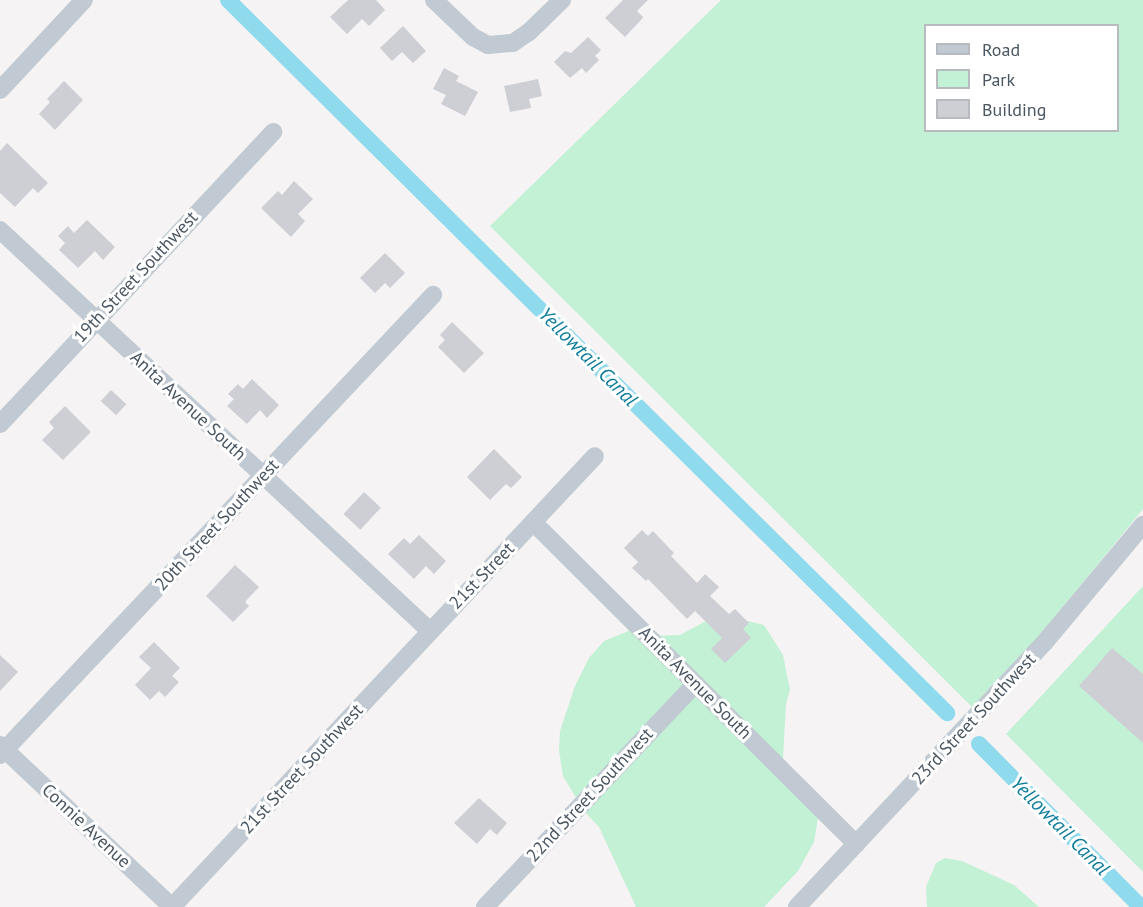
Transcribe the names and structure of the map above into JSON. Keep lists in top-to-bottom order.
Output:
{
  "streets": {
    "street": [
      "19th Street Southwest",
      "Anita Avenue South",
      "20th Street Southwest",
      "21st Street",
      "23rd Street Southwest",
      "21st Street Southwest",
      "22nd Street Southwest",
      "Connie Avenue"
    ]
  },
  "crossings": [
    ["19th Street Southwest", "Anita Avenue South"],
    ["Anita Avenue South", "20th Street Southwest"],
    ["Anita Avenue South", "21st Street"],
    ["Anita Avenue South", "23rd Street Southwest"],
    ["Anita Avenue South", "21st Street Southwest"],
    ["Anita Avenue South", "22nd Street Southwest"],
    ["20th Street Southwest", "Connie Avenue"],
    ["21st Street", "21st Street Southwest"],
    ["21st Street Southwest", "Connie Avenue"]
  ],
  "water": ["Yellowtail Canal"],
  "legend": ["Road", "Park", "Building"]
}
